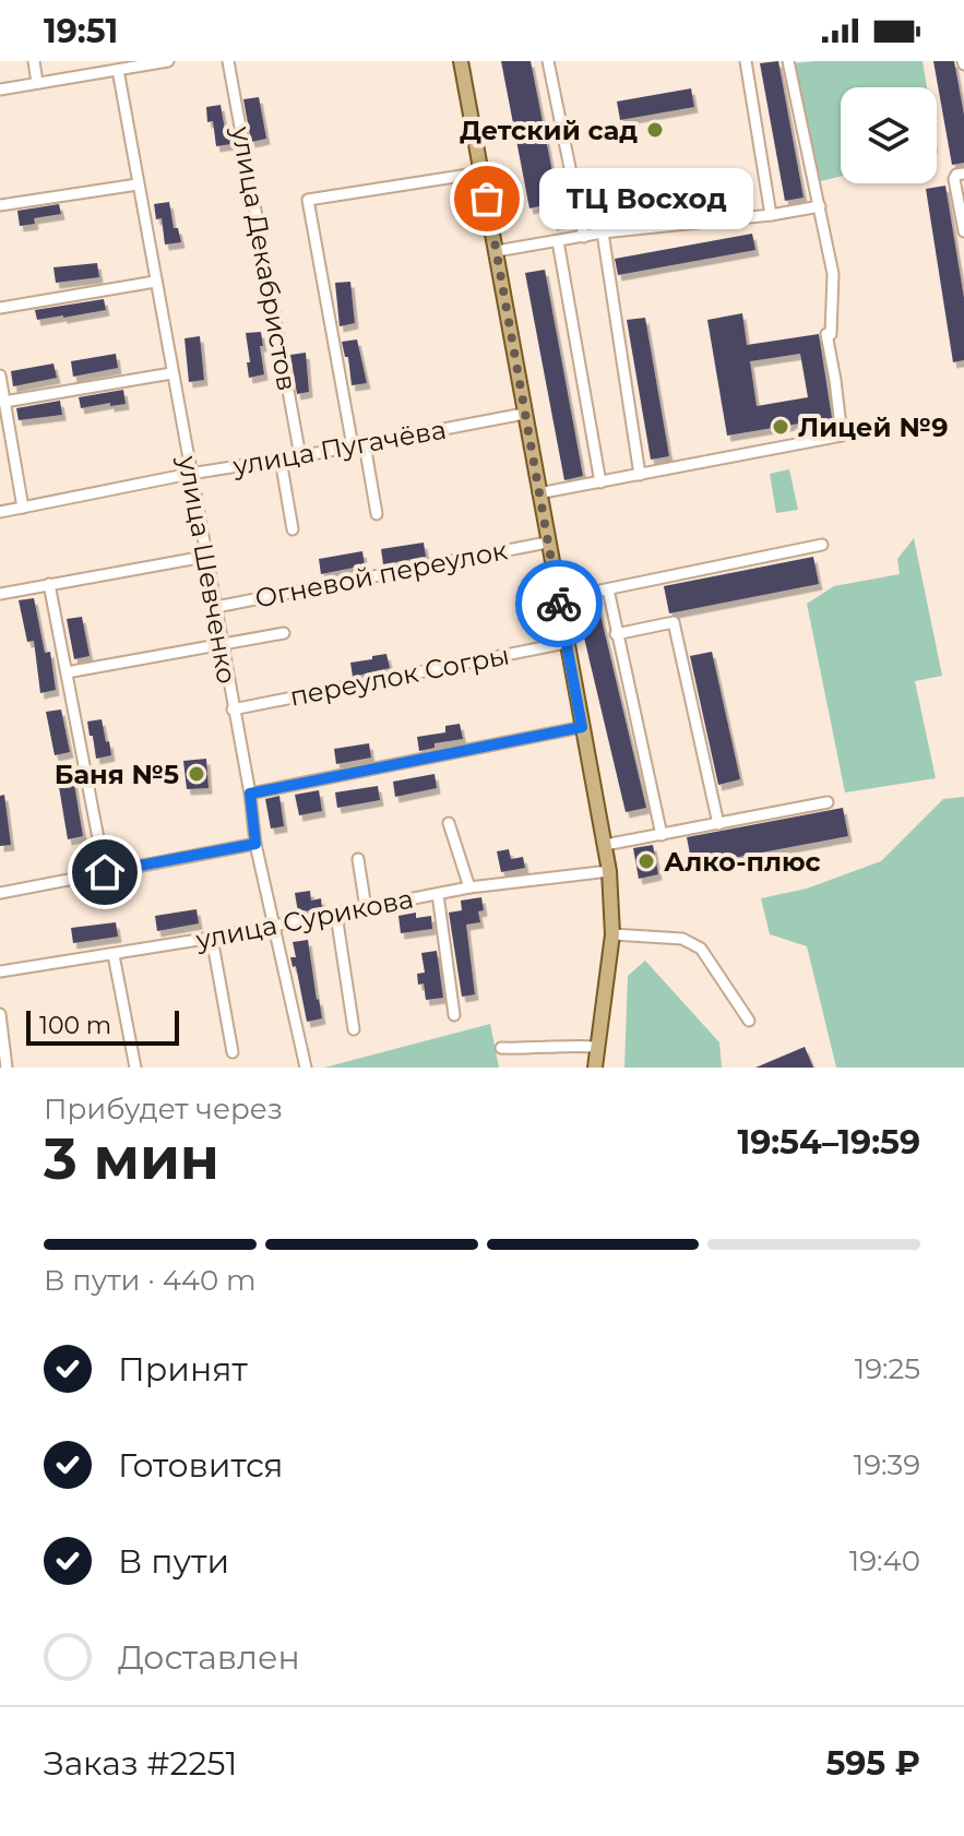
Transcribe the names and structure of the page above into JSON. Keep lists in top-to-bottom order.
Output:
{
  "streets": {
    "street": [
      "улица Декабристов",
      "улица Пугачёва",
      "улица Шевченко",
      "Огневой переулок",
      "переулок Согры",
      "улица Сурикова"
    ]
  },
  "crossings": [
    ["улица Декабристов", "улица Пугачёва"],
    ["улица Пугачёва", "улица Шевченко"],
    ["улица Шевченко", "Огневой переулок"],
    ["улица Шевченко", "переулок Согры"],
    ["улица Шевченко", "улица Сурикова"]
  ],
  "places": [
    "Детский сад",
    "ТЦ Восход",
    "Лицей №9",
    "Баня №5",
    "Алко-плюс"
  ],
  "scale_bar": "100 m",
  "page": {
    "status": "19:51",
    "bubble": "ТЦ Восход",
    "scale": "100 m",
    "heading": ["3 мин", "Прибудет через", "19:54–19:59"],
    "panel": ["Заказ #2251", "595 ₽"],
    "bar": "В пути · 440 m",
    "list": [
      ["Принят", "19:25"],
      ["Готовится", "19:39"],
      ["В пути", "19:40"],
      "Доставлен"
    ]
  }
}
